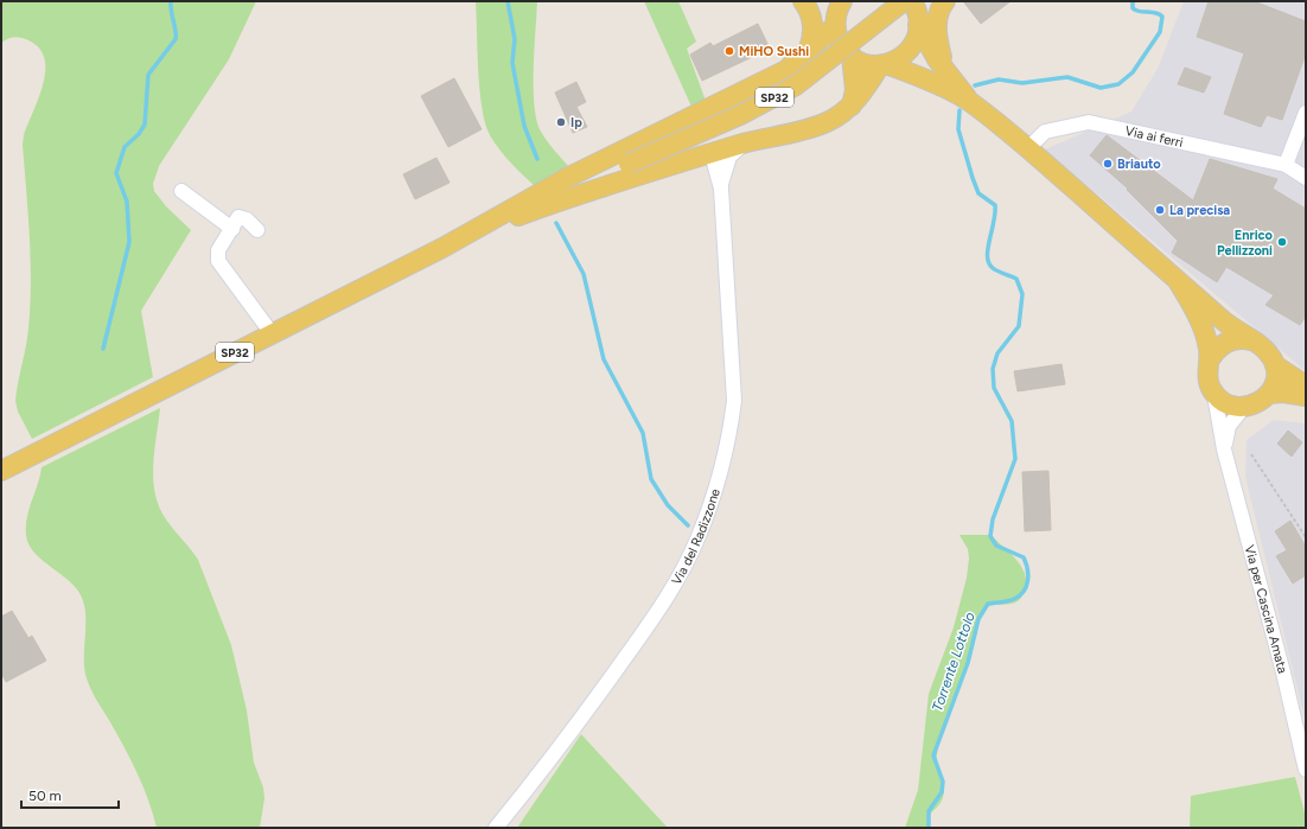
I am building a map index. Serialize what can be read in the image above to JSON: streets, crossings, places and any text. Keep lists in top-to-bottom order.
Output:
{
  "streets": {
    "main road": ["SP32"],
    "street": ["Via ai ferri", "Via del Radizzone", "Via per Cascina Amata"]
  },
  "water": ["Torrente Lottolo"],
  "places": [
    "MiHO Sushi",
    "Ip",
    "Briauto",
    "La precisa",
    "Enrico Pellizzoni"
  ],
  "scale_bar": "50 m"
}
